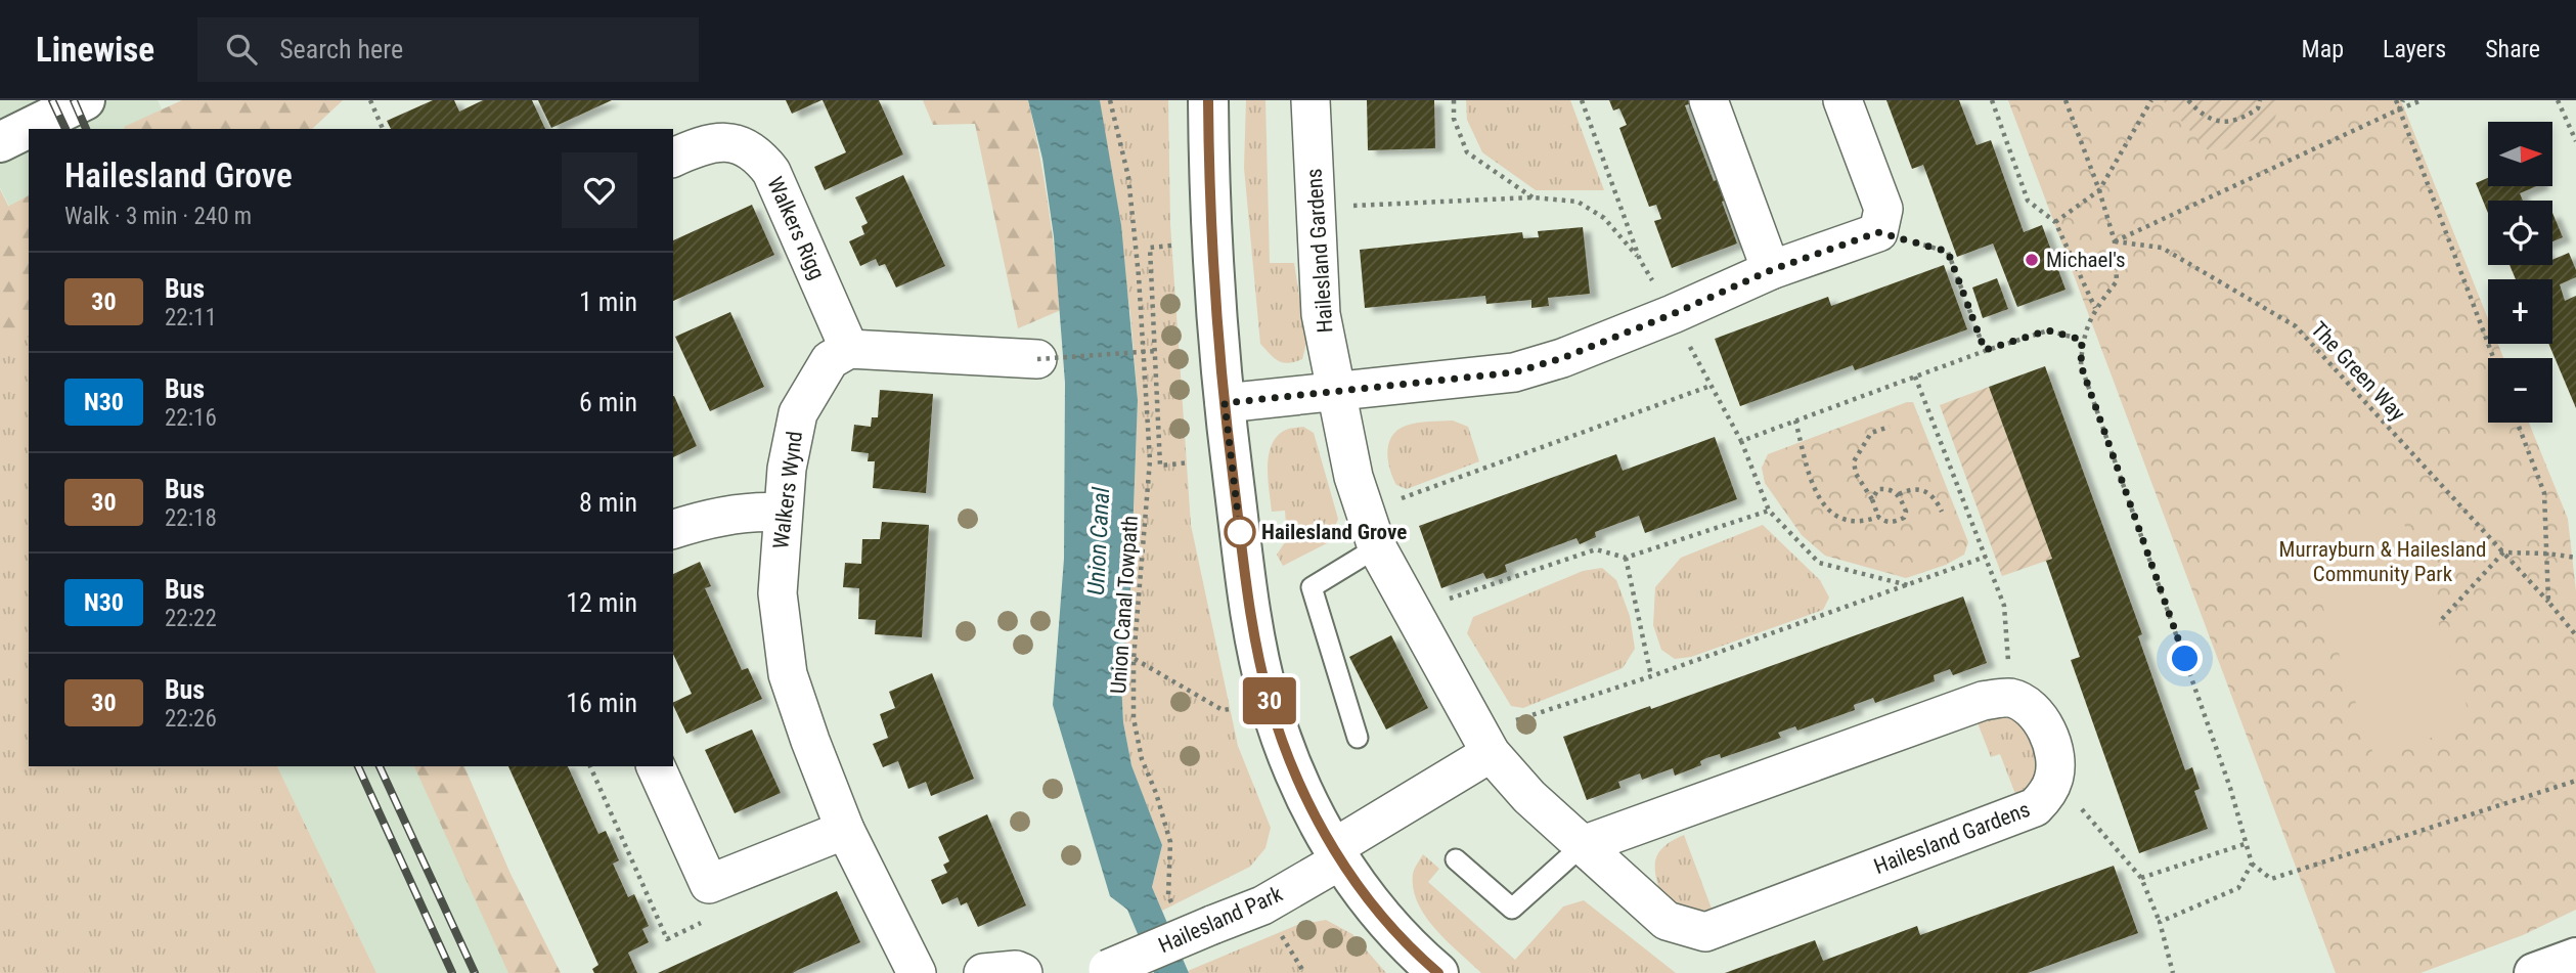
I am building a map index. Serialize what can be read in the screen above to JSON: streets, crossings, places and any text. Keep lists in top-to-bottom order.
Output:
{
  "streets": {
    "street": [
      "Walkers Rigg",
      "Hailesland Gardens",
      "Walkers Wynd",
      "Hailesland Park"
    ],
    "path": ["The Green Way", "Union Canal Towpath"]
  },
  "crossings": [
    ["Walkers Rigg", "Walkers Wynd"]
  ],
  "water": ["Union Canal"],
  "parks": ["Murrayburn & Hailesland Community Park"],
  "places": ["Michael's", "Hailesland Grove"],
  "lines": ["bus line 30"],
  "north": "right",
  "page": {
    "header": "Linewise",
    "search": "Search here",
    "nav": ["Map", "Layers", "Share"],
    "on_map": "30",
    "map_buttons": ["+", "−"],
    "heading": ["Hailesland Grove", "Walk · 3 min · 240 m"],
    "list": [
      {
        "mark": "30",
        "name": "Bus",
        "note": "22:11",
        "value": "1 min"
      },
      {
        "mark": "N30",
        "name": "Bus",
        "note": "22:16",
        "value": "6 min"
      },
      {
        "mark": "30",
        "name": "Bus",
        "note": "22:18",
        "value": "8 min"
      },
      {
        "mark": "N30",
        "name": "Bus",
        "note": "22:22",
        "value": "12 min"
      },
      {
        "mark": "30",
        "name": "Bus",
        "note": "22:26",
        "value": "16 min"
      }
    ]
  }
}
